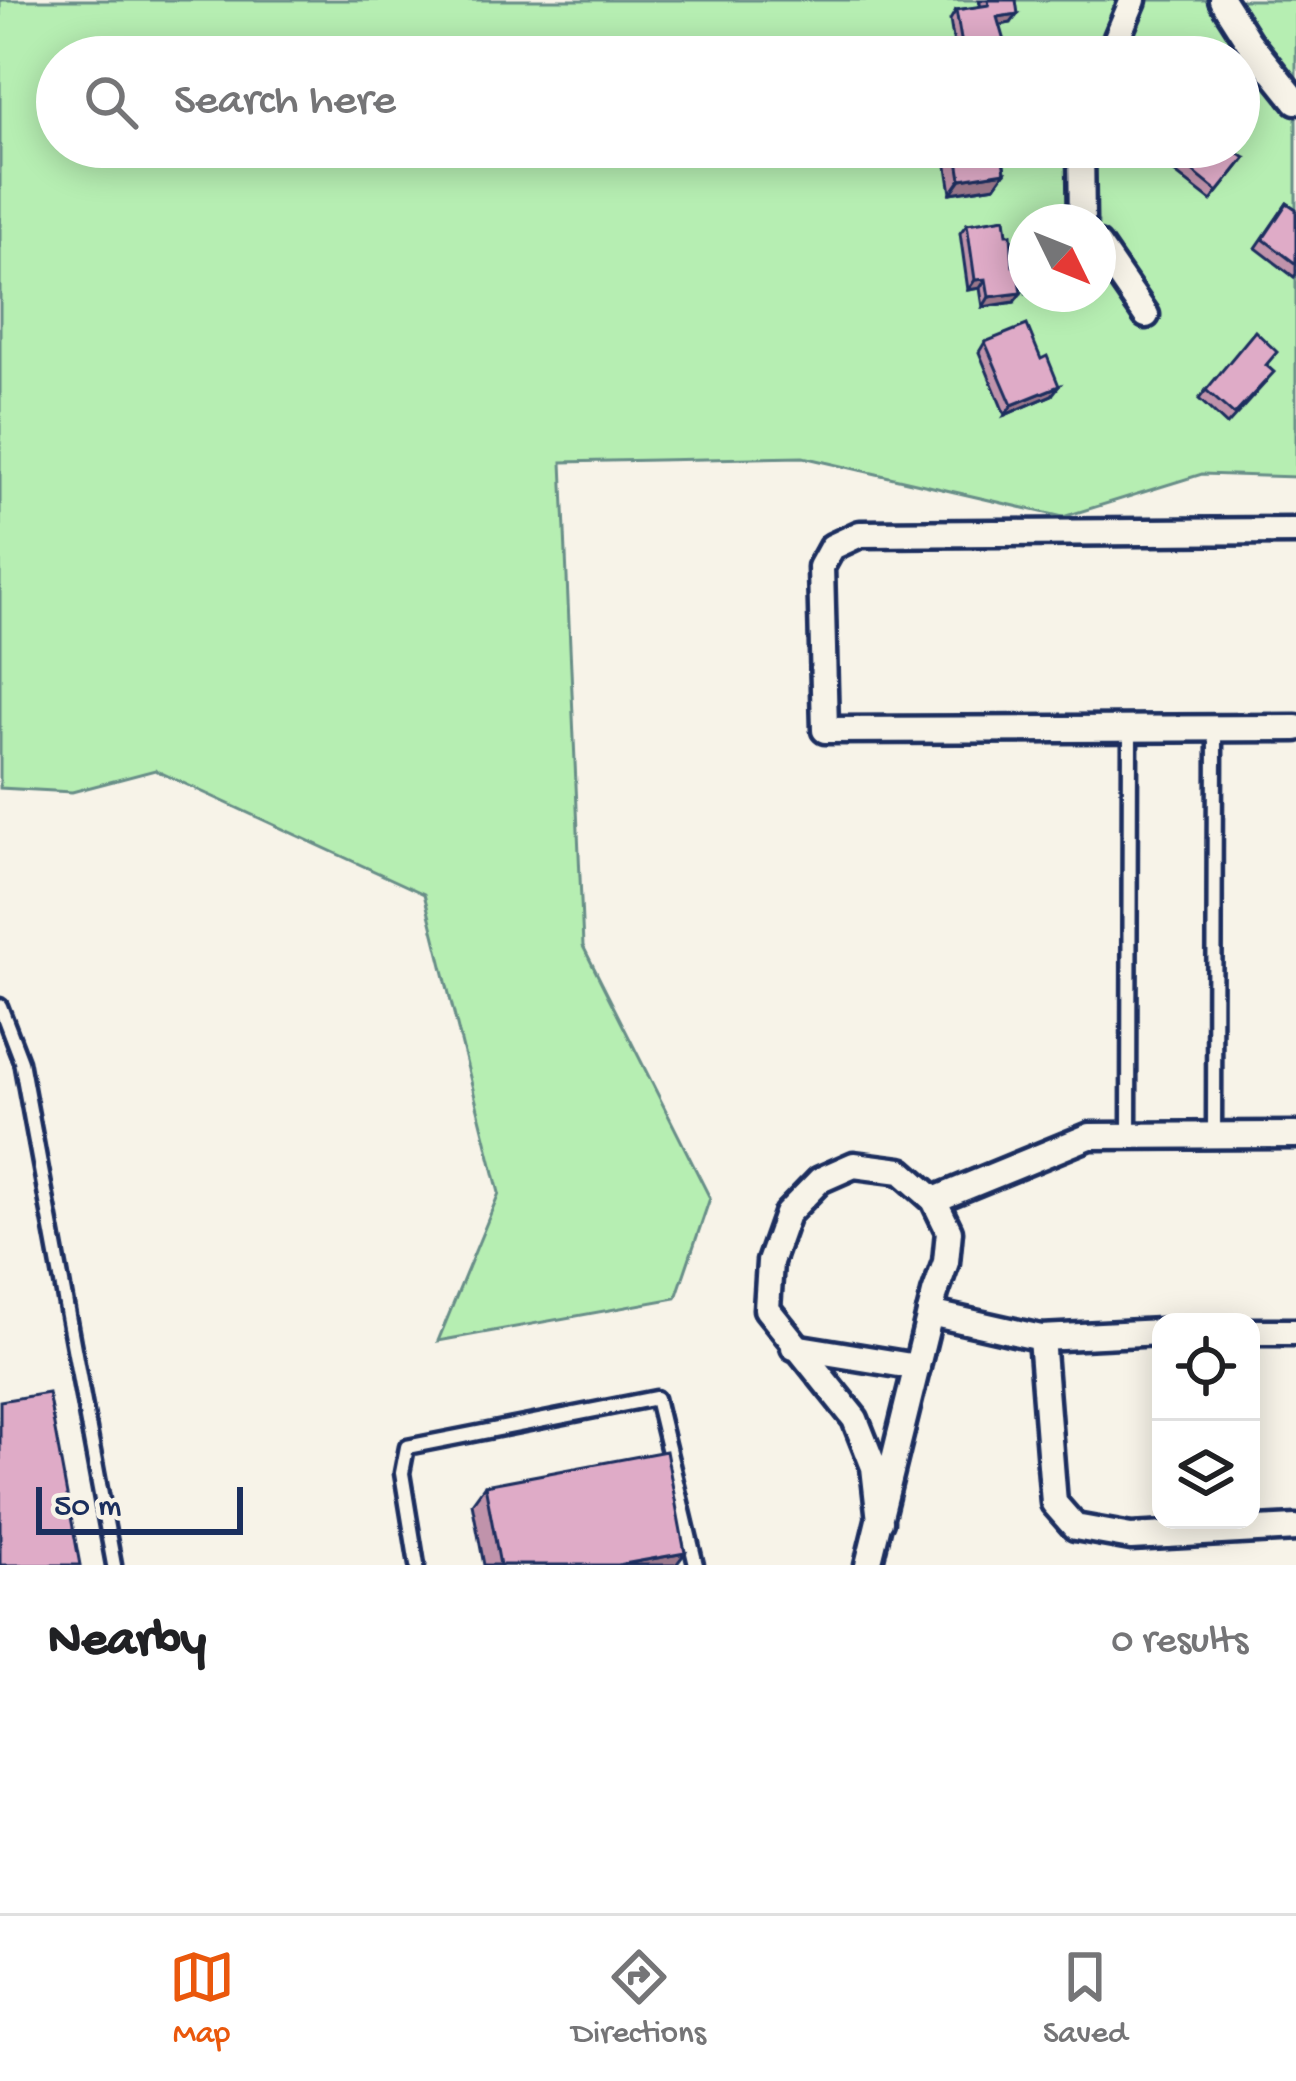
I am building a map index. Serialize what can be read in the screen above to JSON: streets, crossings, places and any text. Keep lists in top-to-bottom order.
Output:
{
  "scale_bar": "50 m",
  "north": "bottom right",
  "page": {
    "search": "Search here",
    "scale": "50 m",
    "heading": ["Nearby", "0 results"],
    "nav": ["Map", "Directions", "Saved"]
  }
}
